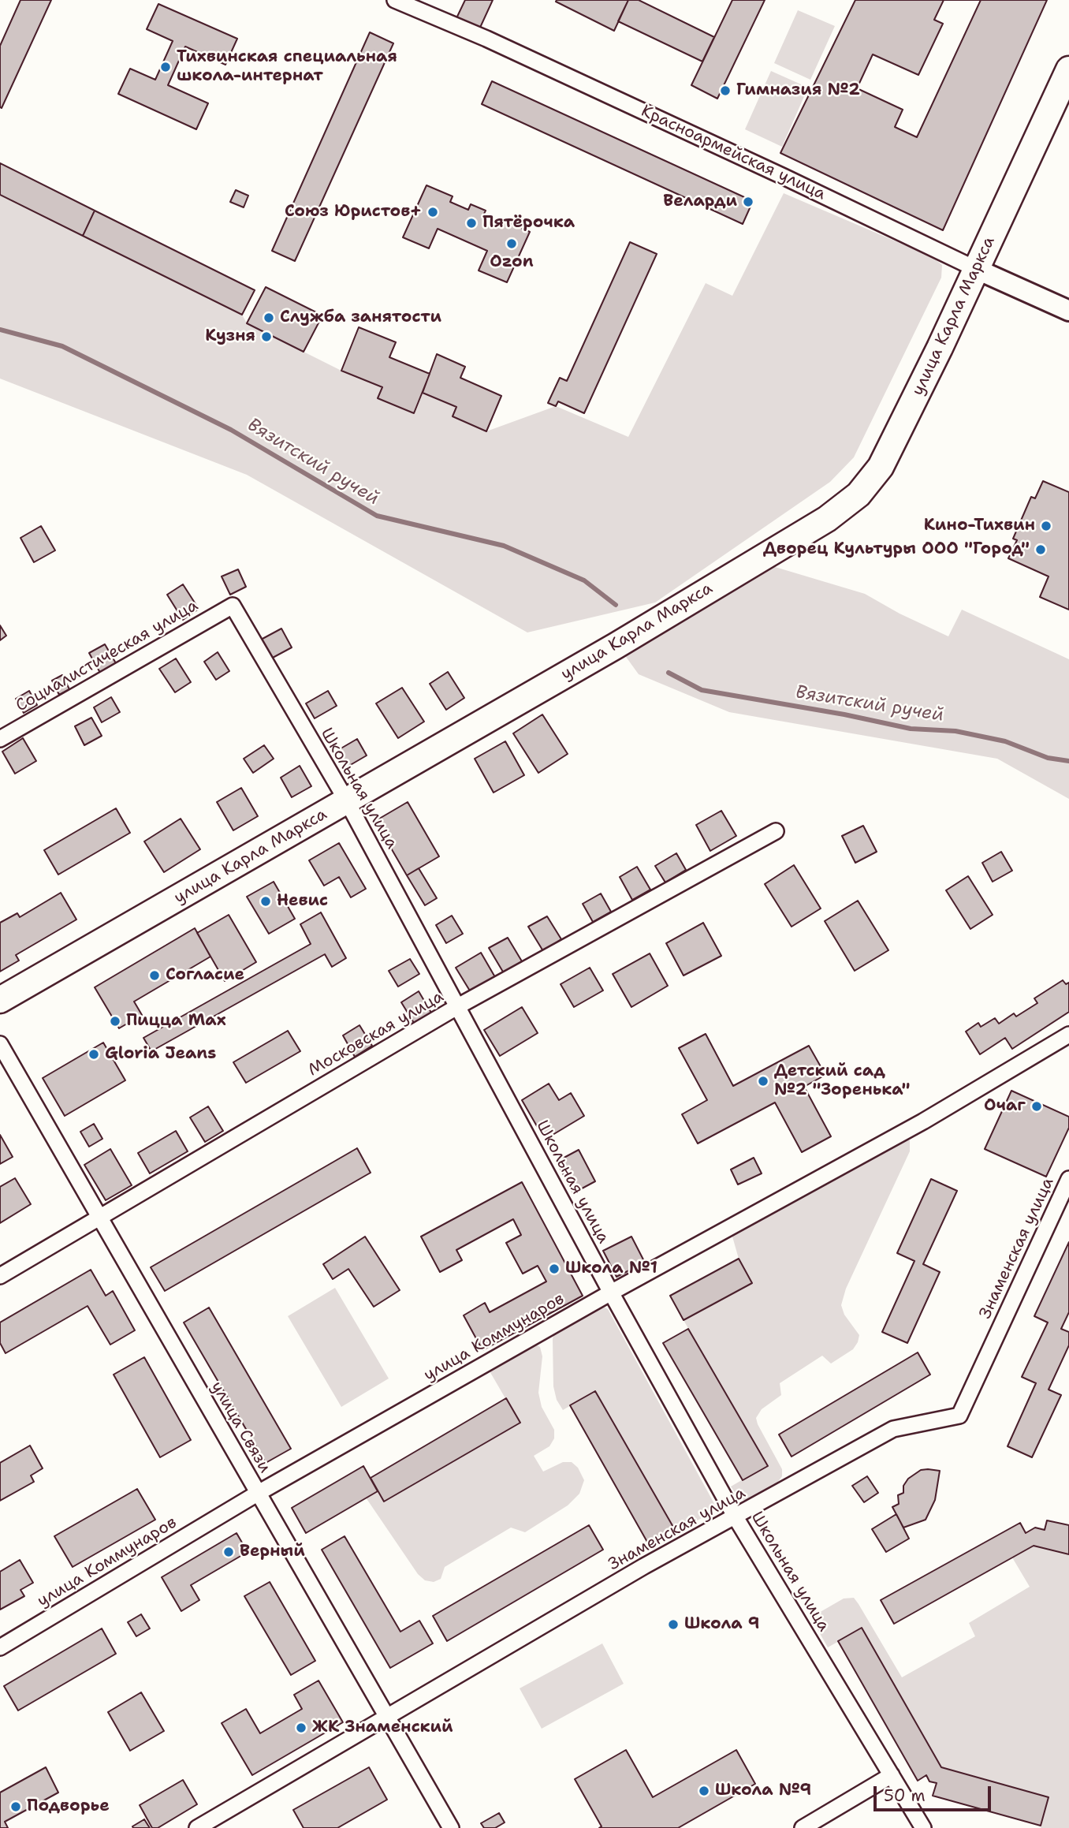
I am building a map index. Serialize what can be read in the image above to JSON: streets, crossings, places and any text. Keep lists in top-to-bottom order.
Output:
{
  "streets": {
    "main road": ["улица Карла Маркса"],
    "street": [
      "Красноармейская улица",
      "Социалистическая улица",
      "Школьная улица",
      "Московская улица",
      "Знаменская улица",
      "улица Коммунаров",
      "улица Связи"
    ]
  },
  "crossings": [
    ["Красноармейская улица", "улица Карла Маркса"],
    ["улица Карла Маркса", "Школьная улица"],
    ["Социалистическая улица", "Школьная улица"],
    ["Школьная улица", "Московская улица"],
    ["Школьная улица", "Знаменская улица"],
    ["Школьная улица", "улица Коммунаров"],
    ["Московская улица", "улица Связи"],
    ["Знаменская улица", "улица Связи"],
    ["улица Коммунаров", "улица Связи"]
  ],
  "water": ["Вязитский ручей"],
  "places": [
    "Тихвинская специальная школа-интернат",
    "Гимназия №2",
    "Веларди",
    "Союз Юристов+",
    "Пятёрочка",
    "Ozon",
    "Служба занятости",
    "Кузня",
    "Кино-Тихвин",
    "Дворец Культуры ООО \"Город\"",
    "Невис",
    "Согласие",
    "Пицца Max",
    "Gloria Jeans",
    "Детский сад №2 \"Зоренька\"",
    "Очаг",
    "Школа №1",
    "Верный",
    "Школа 9",
    "ЖК Знаменский",
    "Школа №9",
    "Подворье"
  ],
  "scale_bar": "50 m"
}
